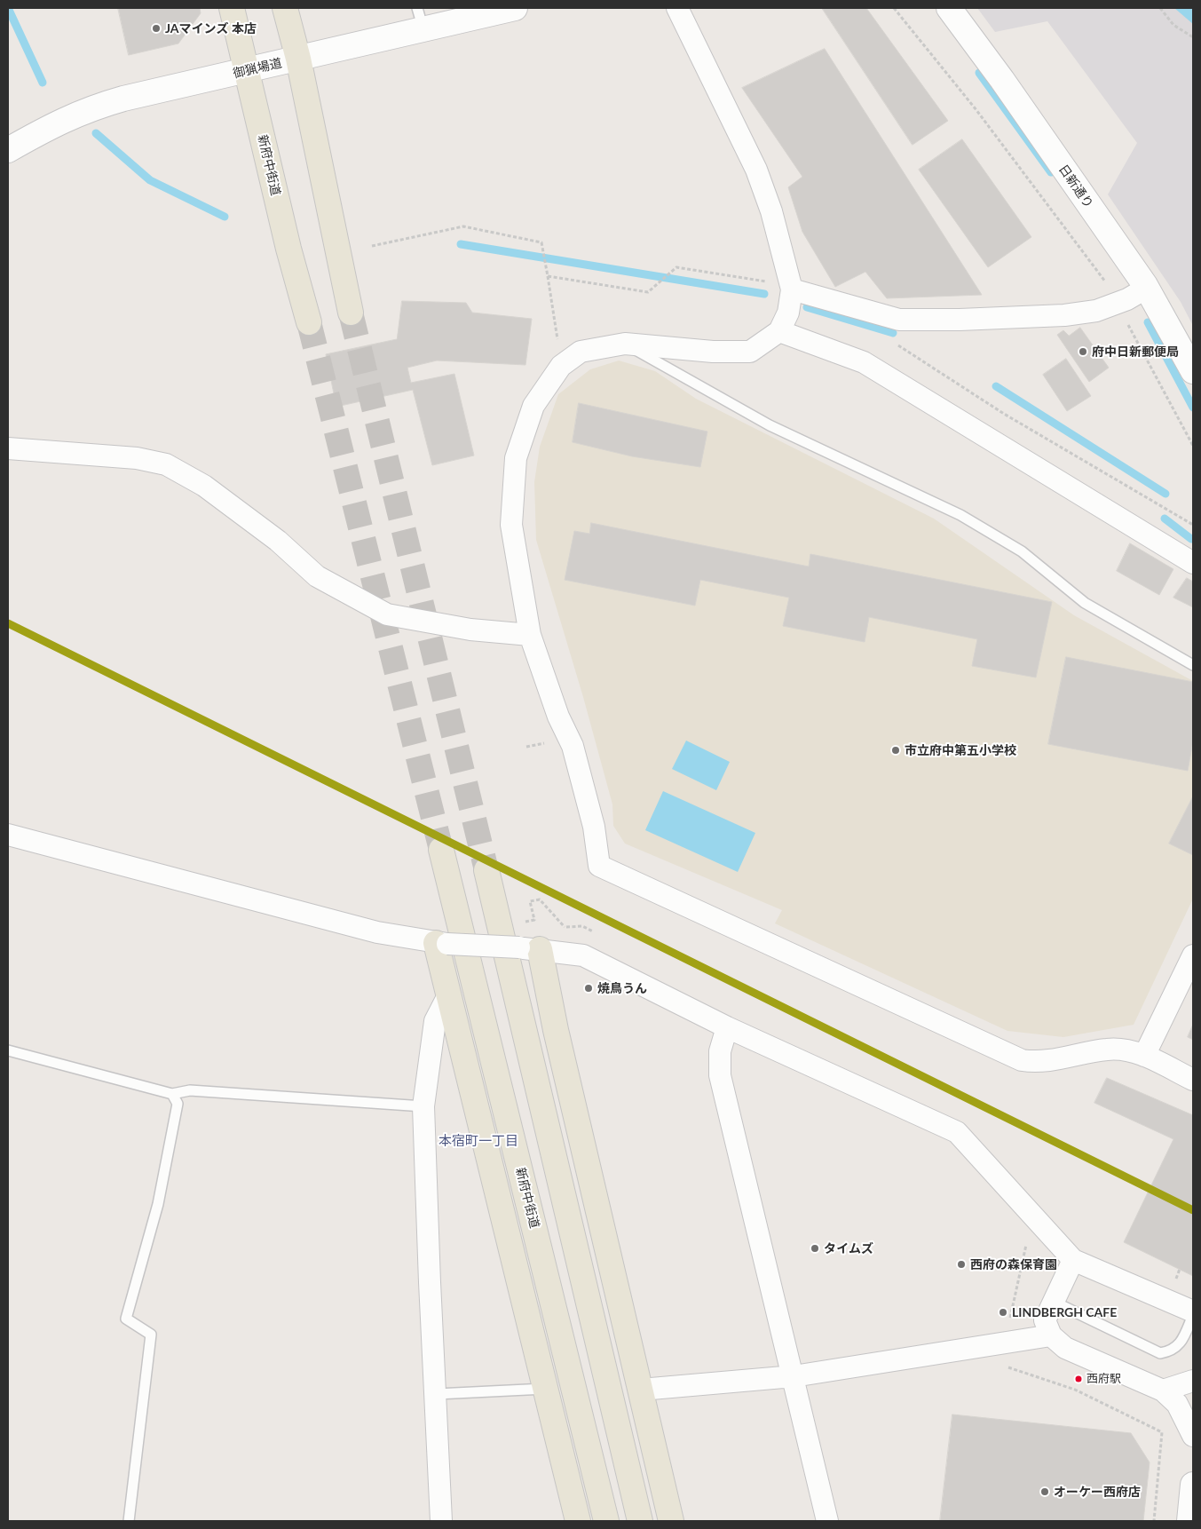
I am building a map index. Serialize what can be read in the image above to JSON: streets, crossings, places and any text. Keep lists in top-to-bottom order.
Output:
{
  "streets": {
    "main road": ["新府中街道"],
    "street": ["御猟場道", "日新通り"]
  },
  "crossings": [
    ["御猟場道", "新府中街道"]
  ],
  "districts": ["本宿町一丁目"],
  "places": [
    "JAマインズ 本店",
    "府中日新郵便局",
    "市立府中第五小学校",
    "焼鳥うん",
    "タイムズ",
    "西府の森保育園",
    "LINDBERGH CAFE",
    "西府駅",
    "オーケー西府店"
  ]
}
